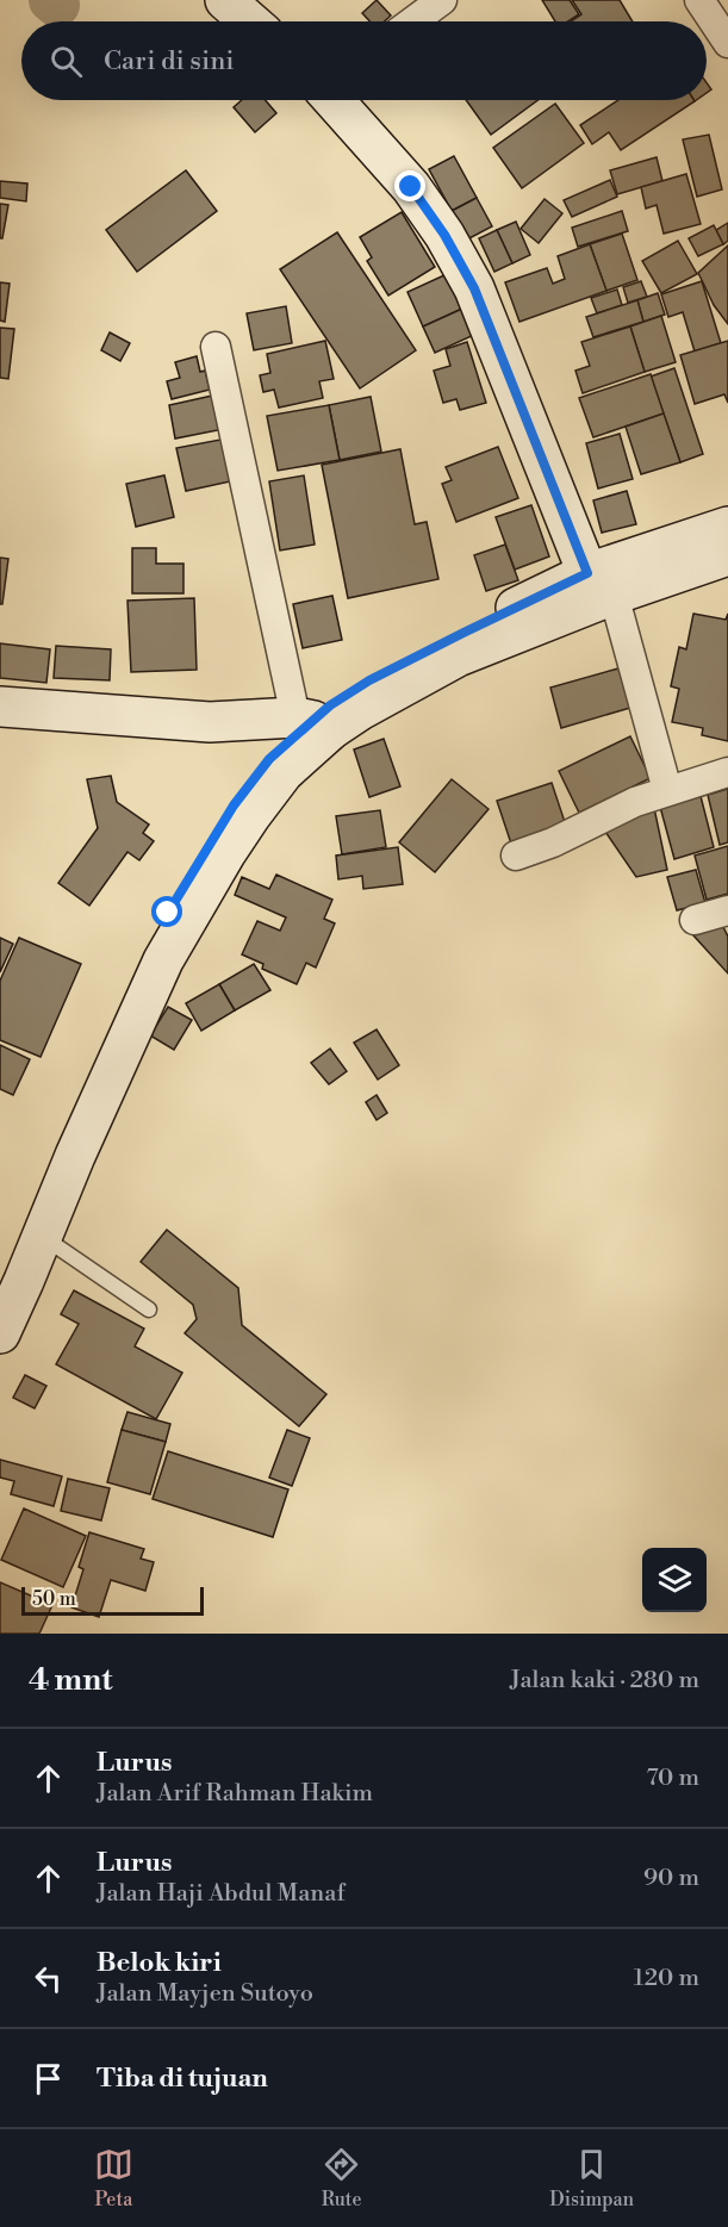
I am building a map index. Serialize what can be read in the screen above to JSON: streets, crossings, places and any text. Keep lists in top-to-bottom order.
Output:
{
  "scale_bar": "50 m",
  "page": {
    "search": "Cari di sini",
    "scale": "50 m",
    "heading": ["4 mnt", "Jalan kaki · 280 m"],
    "list": [
      ["Lurus", "Jalan Arif Rahman Hakim", "70 m"],
      ["Lurus", "Jalan Haji Abdul Manaf", "90 m"],
      ["Belok kiri", "Jalan Mayjen Sutoyo", "120 m"],
      "Tiba di tujuan"
    ],
    "nav": ["Peta", "Rute", "Disimpan"]
  }
}
